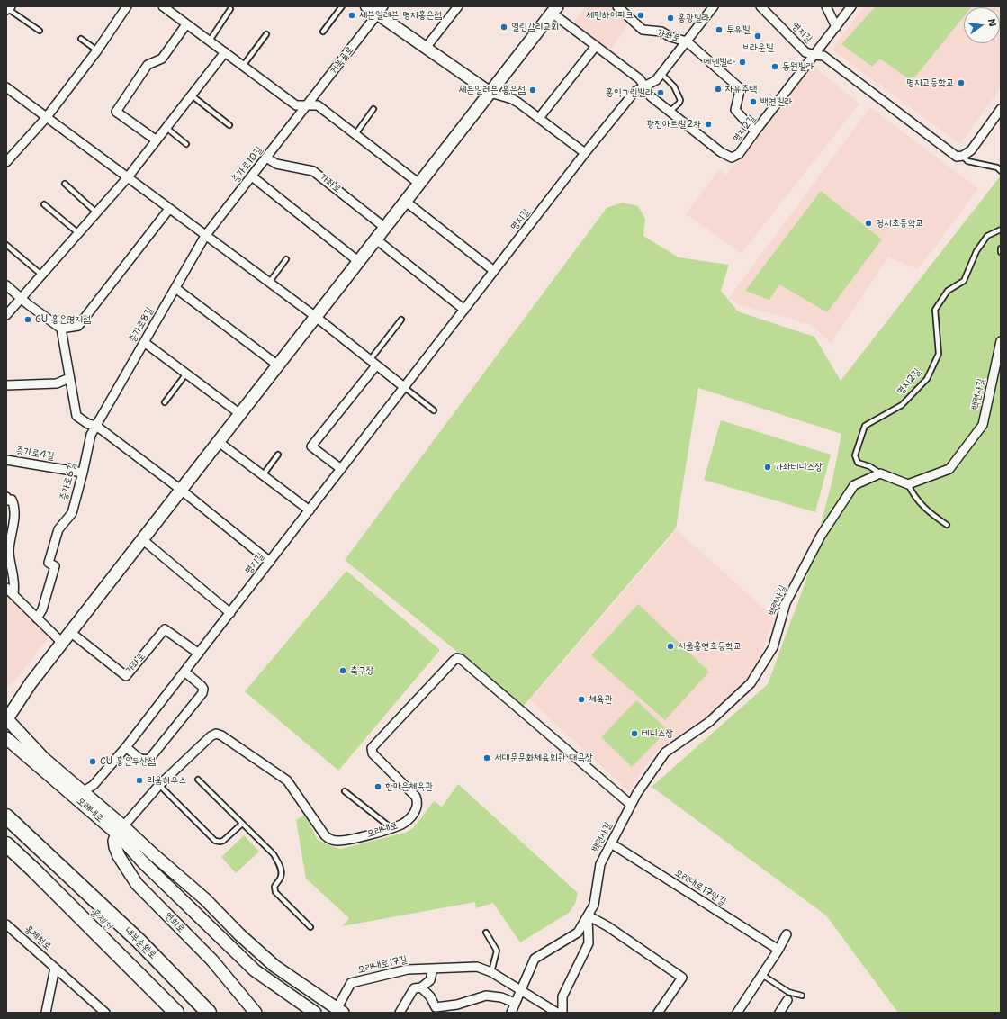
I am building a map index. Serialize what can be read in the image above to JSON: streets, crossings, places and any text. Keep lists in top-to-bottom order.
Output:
{
  "streets": {
    "highway": ["내부순환로"],
    "main road": ["모래내로", "연희로"],
    "street": [
      "명지길",
      "가좌로",
      "거북골로",
      "명지2길",
      "증가로10길",
      "증가로8길",
      "백련사길",
      "증가로4길",
      "증가로6길",
      "모래내로17안길",
      "홍제천로",
      "모래내로17길"
    ]
  },
  "crossings": [
    ["명지길", "가좌로"],
    ["명지길", "명지2길"],
    ["명지길", "모래내로"],
    ["가좌로", "증가로10길"],
    ["거북골로", "증가로10길"],
    ["명지2길", "백련사길"],
    ["증가로10길", "증가로8길"],
    ["증가로8길", "증가로6길"],
    ["백련사길", "모래내로"],
    ["백련사길", "모래내로17안길"],
    ["백련사길", "모래내로17길"],
    ["증가로4길", "증가로6길"],
    ["모래내로", "연희로"],
    ["모래내로", "모래내로17길"]
  ],
  "water": ["홍제천"],
  "places": [
    "세븐일레븐 명지홍은점",
    "세민하이파크",
    "홍광빌라",
    "열린감리교회",
    "투유빌",
    "브라운빌",
    "에덴빌라",
    "동원빌라",
    "명지고등학교",
    "자유주택",
    "세븐일레븐 홍은점",
    "홍익그린빌라",
    "백연빌라",
    "광진아트빌2차",
    "명지초등학교",
    "CU 홍은명지점",
    "가좌테니스장",
    "서울홍연초등학교",
    "축구장",
    "체육관",
    "테니스장",
    "서대문문화체육회관 대극장",
    "CU 홍은두산점",
    "리움하우스",
    "한마음체육관"
  ],
  "north": "right"
}
